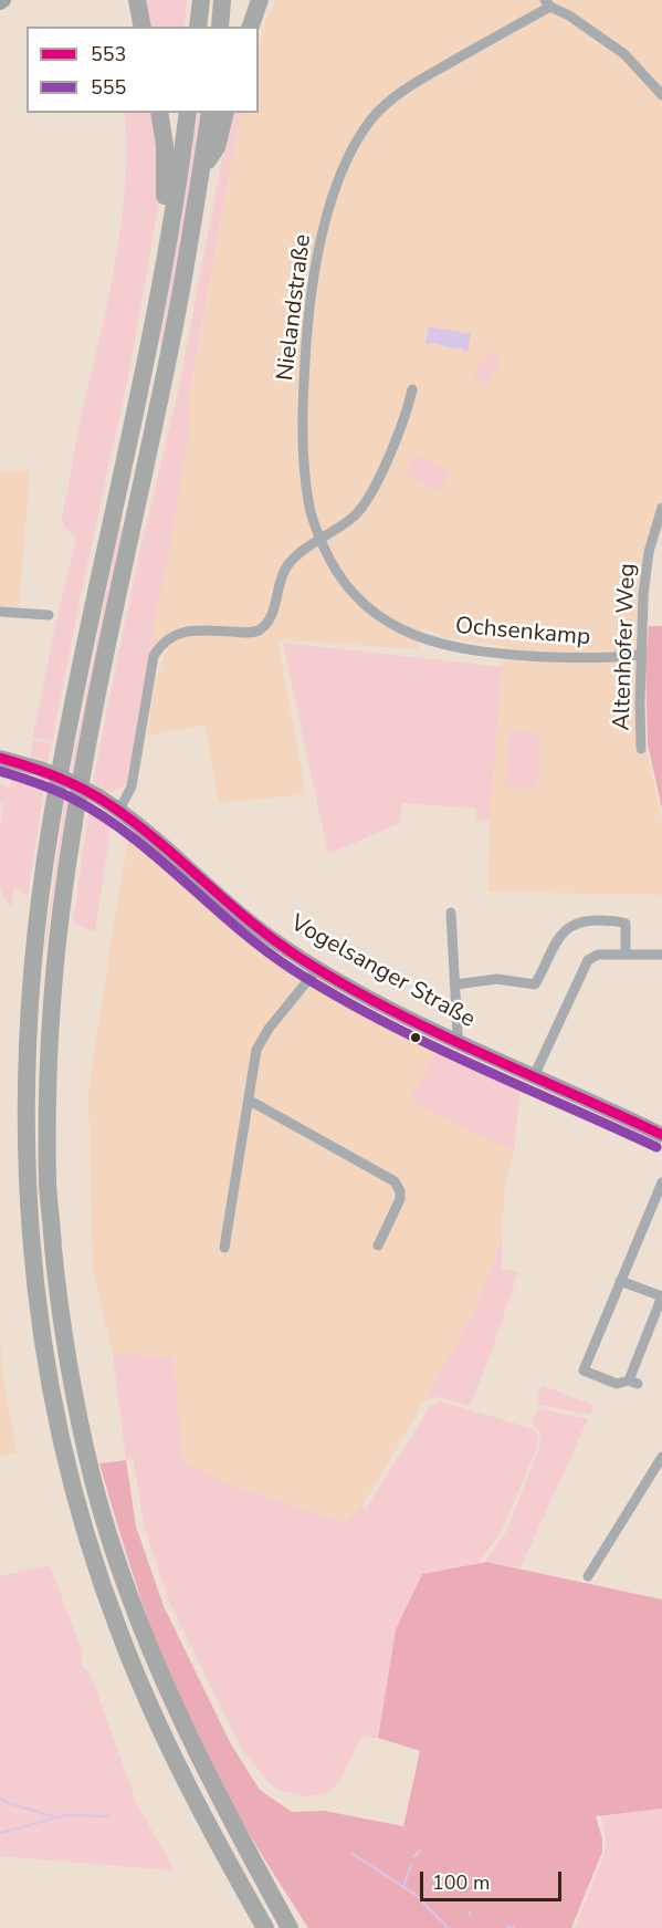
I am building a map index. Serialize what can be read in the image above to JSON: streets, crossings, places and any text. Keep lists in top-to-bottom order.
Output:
{
  "streets": {
    "street": [
      "Nielandstraße",
      "Ochsenkamp",
      "Altenhofer Weg",
      "Vogelsanger Straße"
    ]
  },
  "crossings": [
    ["Nielandstraße", "Ochsenkamp"],
    ["Ochsenkamp", "Altenhofer Weg"]
  ],
  "lines": ["transit line 553", "transit line 555"],
  "legend": ["553", "555"],
  "scale_bar": "100 m"
}
